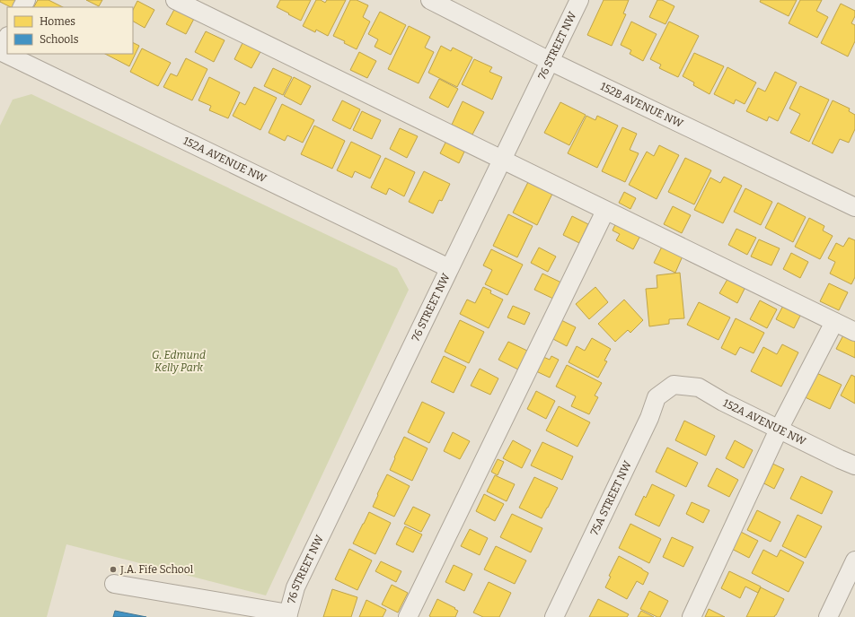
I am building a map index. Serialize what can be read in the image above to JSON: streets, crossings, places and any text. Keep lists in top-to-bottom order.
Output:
{
  "streets": {
    "street": [
      "76 STREET NW",
      "152B AVENUE NW",
      "152A AVENUE NW",
      "75A STREET NW"
    ]
  },
  "crossings": [
    ["76 STREET NW", "152B AVENUE NW"],
    ["76 STREET NW", "152A AVENUE NW"],
    ["152A AVENUE NW", "75A STREET NW"]
  ],
  "parks": ["G. Edmund Kelly Park"],
  "places": ["J.A. Fife School"],
  "legend": ["Homes", "Schools"]
}
